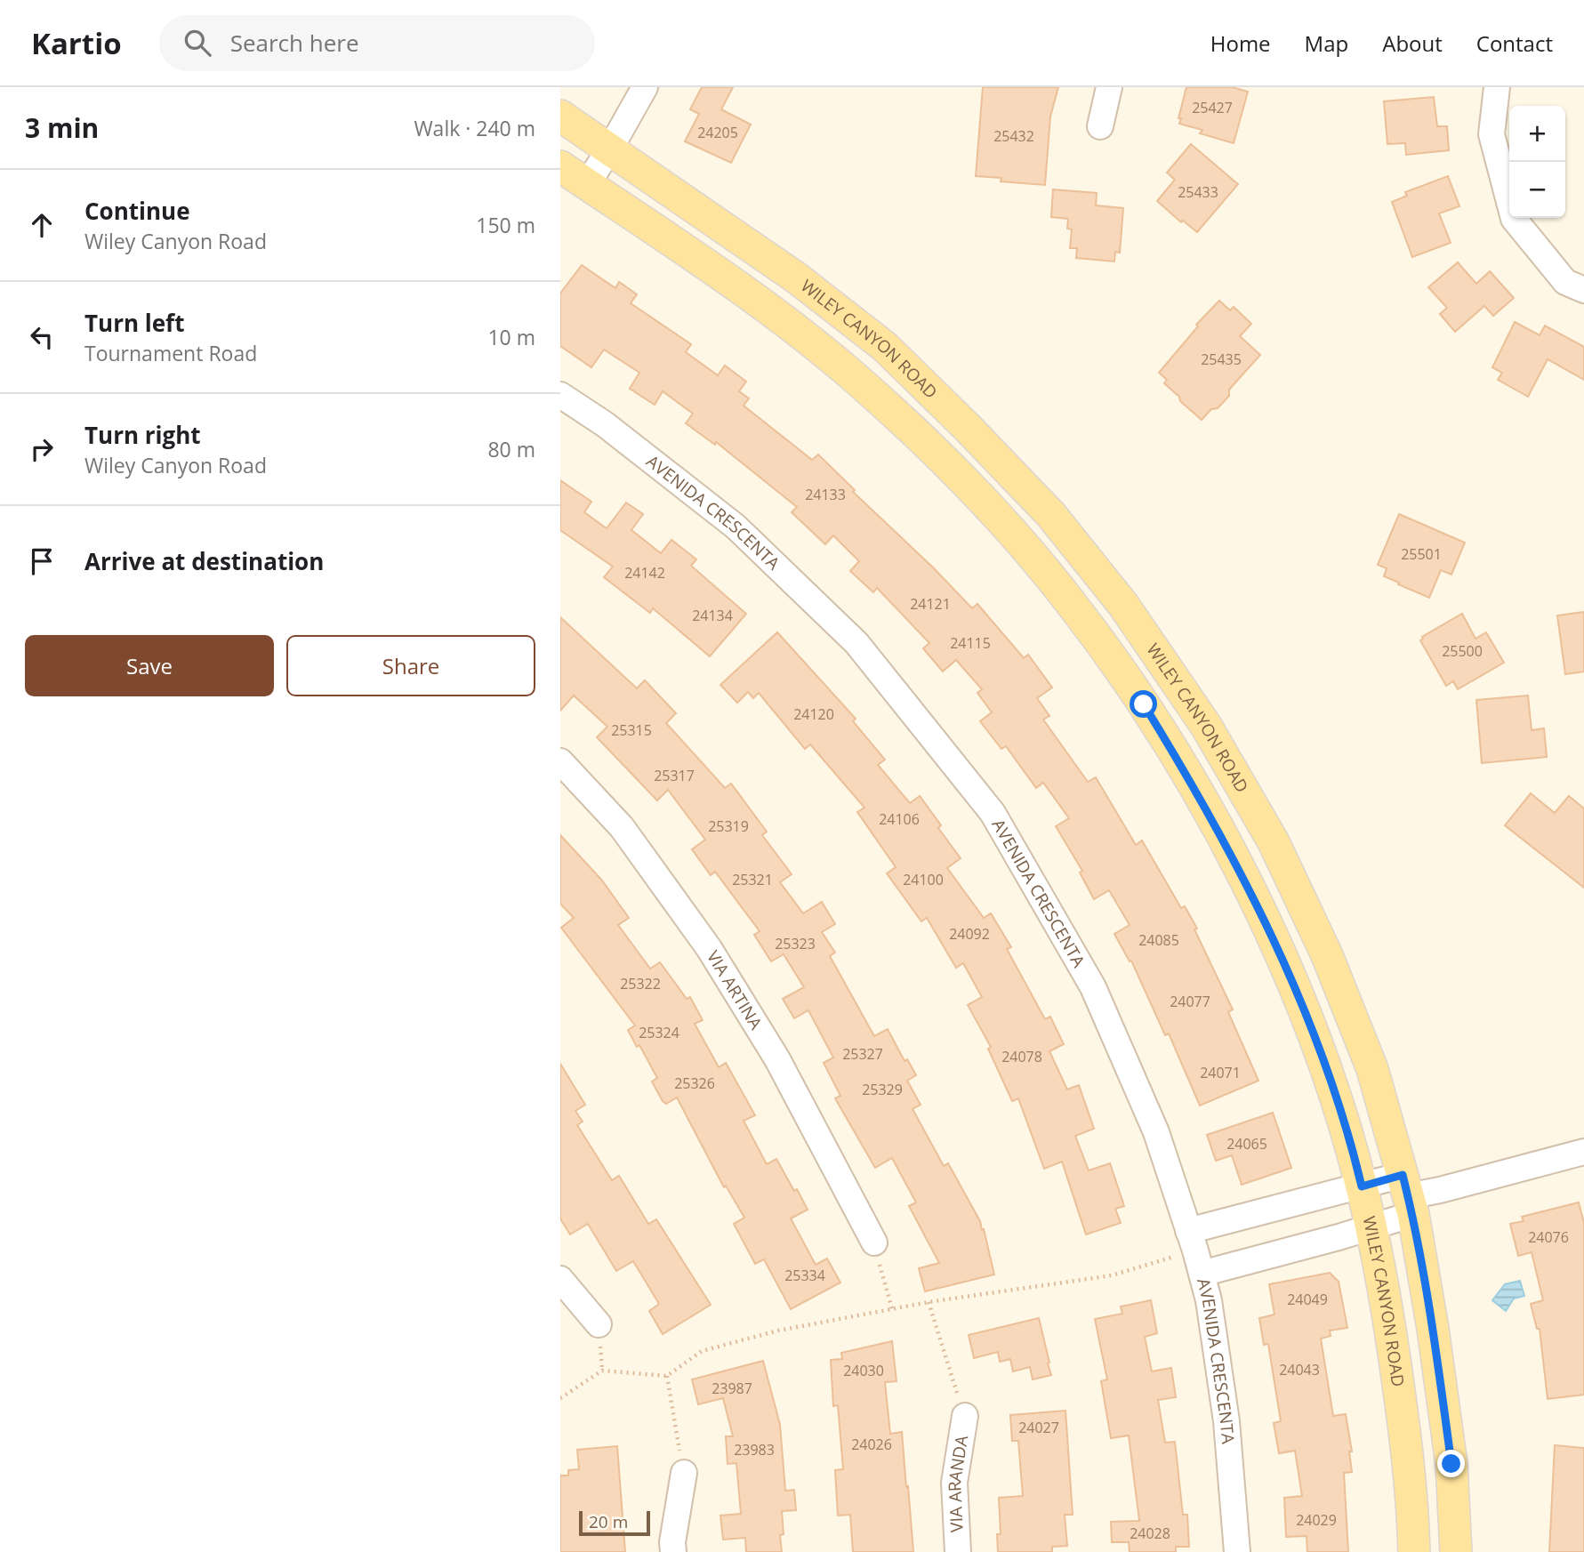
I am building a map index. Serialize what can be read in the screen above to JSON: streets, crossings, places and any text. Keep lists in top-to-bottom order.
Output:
{
  "streets": {
    "main road": ["WILEY CANYON ROAD"],
    "street": ["AVENIDA CRESCENTA", "VIA ARTINA", "VIA ARANDA"]
  },
  "house_numbers": [
    "25427",
    "24205",
    "25432",
    "25433",
    "25435",
    "24133",
    "25501",
    "24142",
    "24121",
    "24134",
    "24115",
    "25500",
    "24120",
    "25315",
    "25317",
    "24106",
    "25319",
    "25321",
    "24100",
    "24092",
    "24085",
    "25323",
    "25322",
    "24077",
    "25324",
    "25327",
    "24078",
    "24071",
    "25326",
    "25329",
    "24065",
    "24076",
    "25334",
    "24049",
    "24043",
    "24030",
    "23987",
    "24027",
    "24026",
    "23983",
    "24029",
    "24028"
  ],
  "scale_bar": "20 m",
  "page": {
    "header": "Kartio",
    "search": "Search here",
    "nav": [
      "Home",
      "Map",
      "About",
      "Contact"
    ],
    "heading": ["3 min", "Walk · 240 m"],
    "map_buttons": ["+", "−"],
    "list": [
      ["Continue", "Wiley Canyon Road", "150 m"],
      ["Turn left", "Tournament Road", "10 m"],
      ["Turn right", "Wiley Canyon Road", "80 m"],
      "Arrive at destination"
    ],
    "buttons": ["Save", "Share"],
    "scale": "20 m"
  }
}
